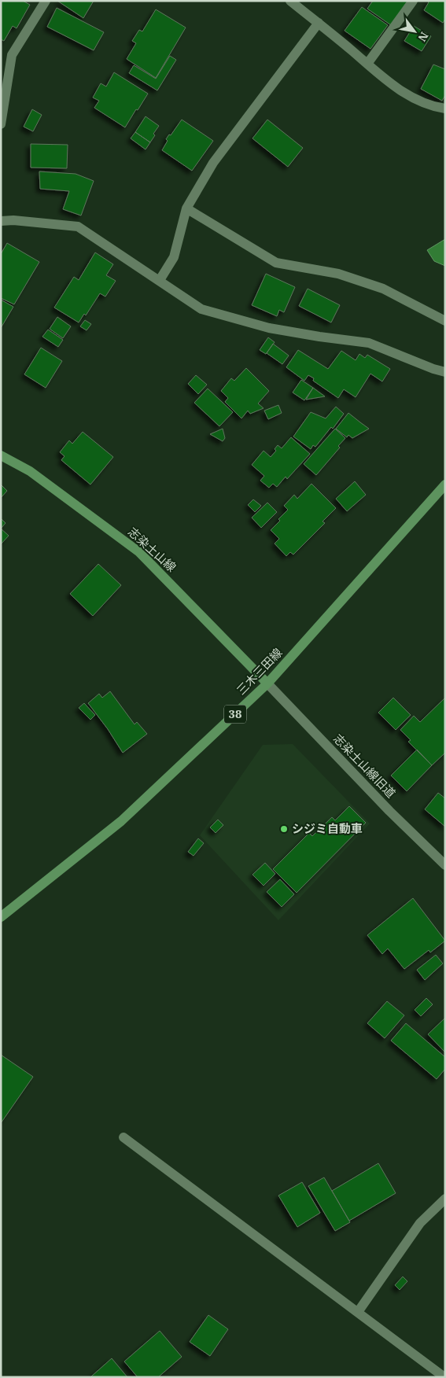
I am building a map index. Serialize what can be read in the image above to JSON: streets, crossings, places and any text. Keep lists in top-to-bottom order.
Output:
{
  "streets": {
    "main road": ["志染土山線", "三木三田線", "38"],
    "street": ["志染土山線旧道"]
  },
  "crossings": [
    ["志染土山線", "三木三田線"],
    ["志染土山線", "志染土山線旧道"],
    ["三木三田線", "志染土山線旧道"]
  ],
  "places": ["シジミ自動車"],
  "north": "bottom right"
}
